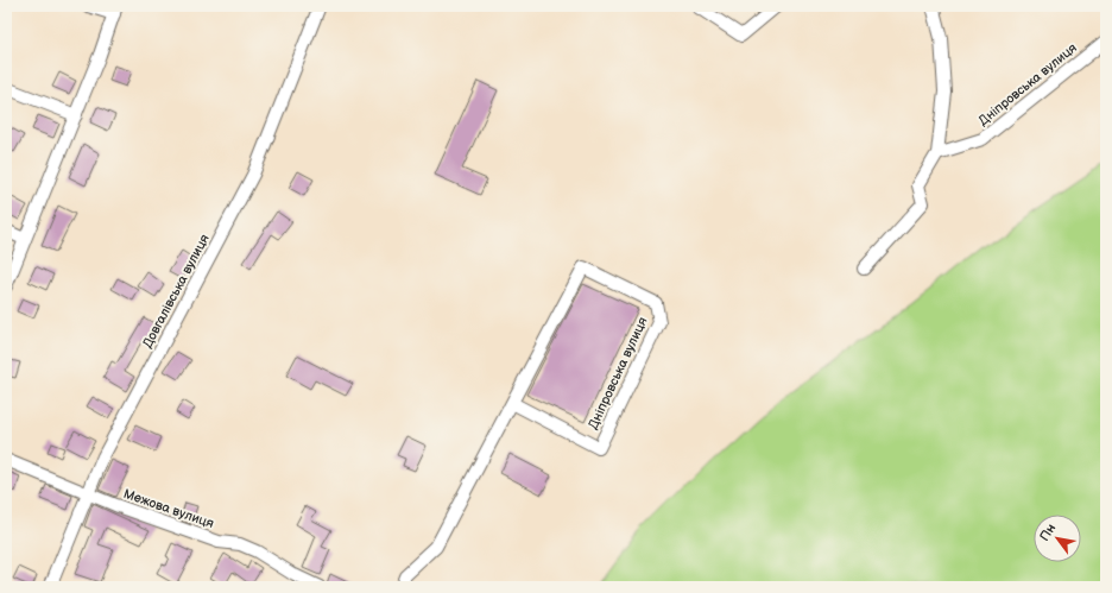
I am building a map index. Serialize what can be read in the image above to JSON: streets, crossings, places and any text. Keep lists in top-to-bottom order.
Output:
{
  "streets": {
    "street": ["Дніпровська вулиця", "Довгалівська вулиця", "Межова вулиця"]
  },
  "crossings": [
    ["Довгалівська вулиця", "Межова вулиця"]
  ],
  "north": "top left"
}
